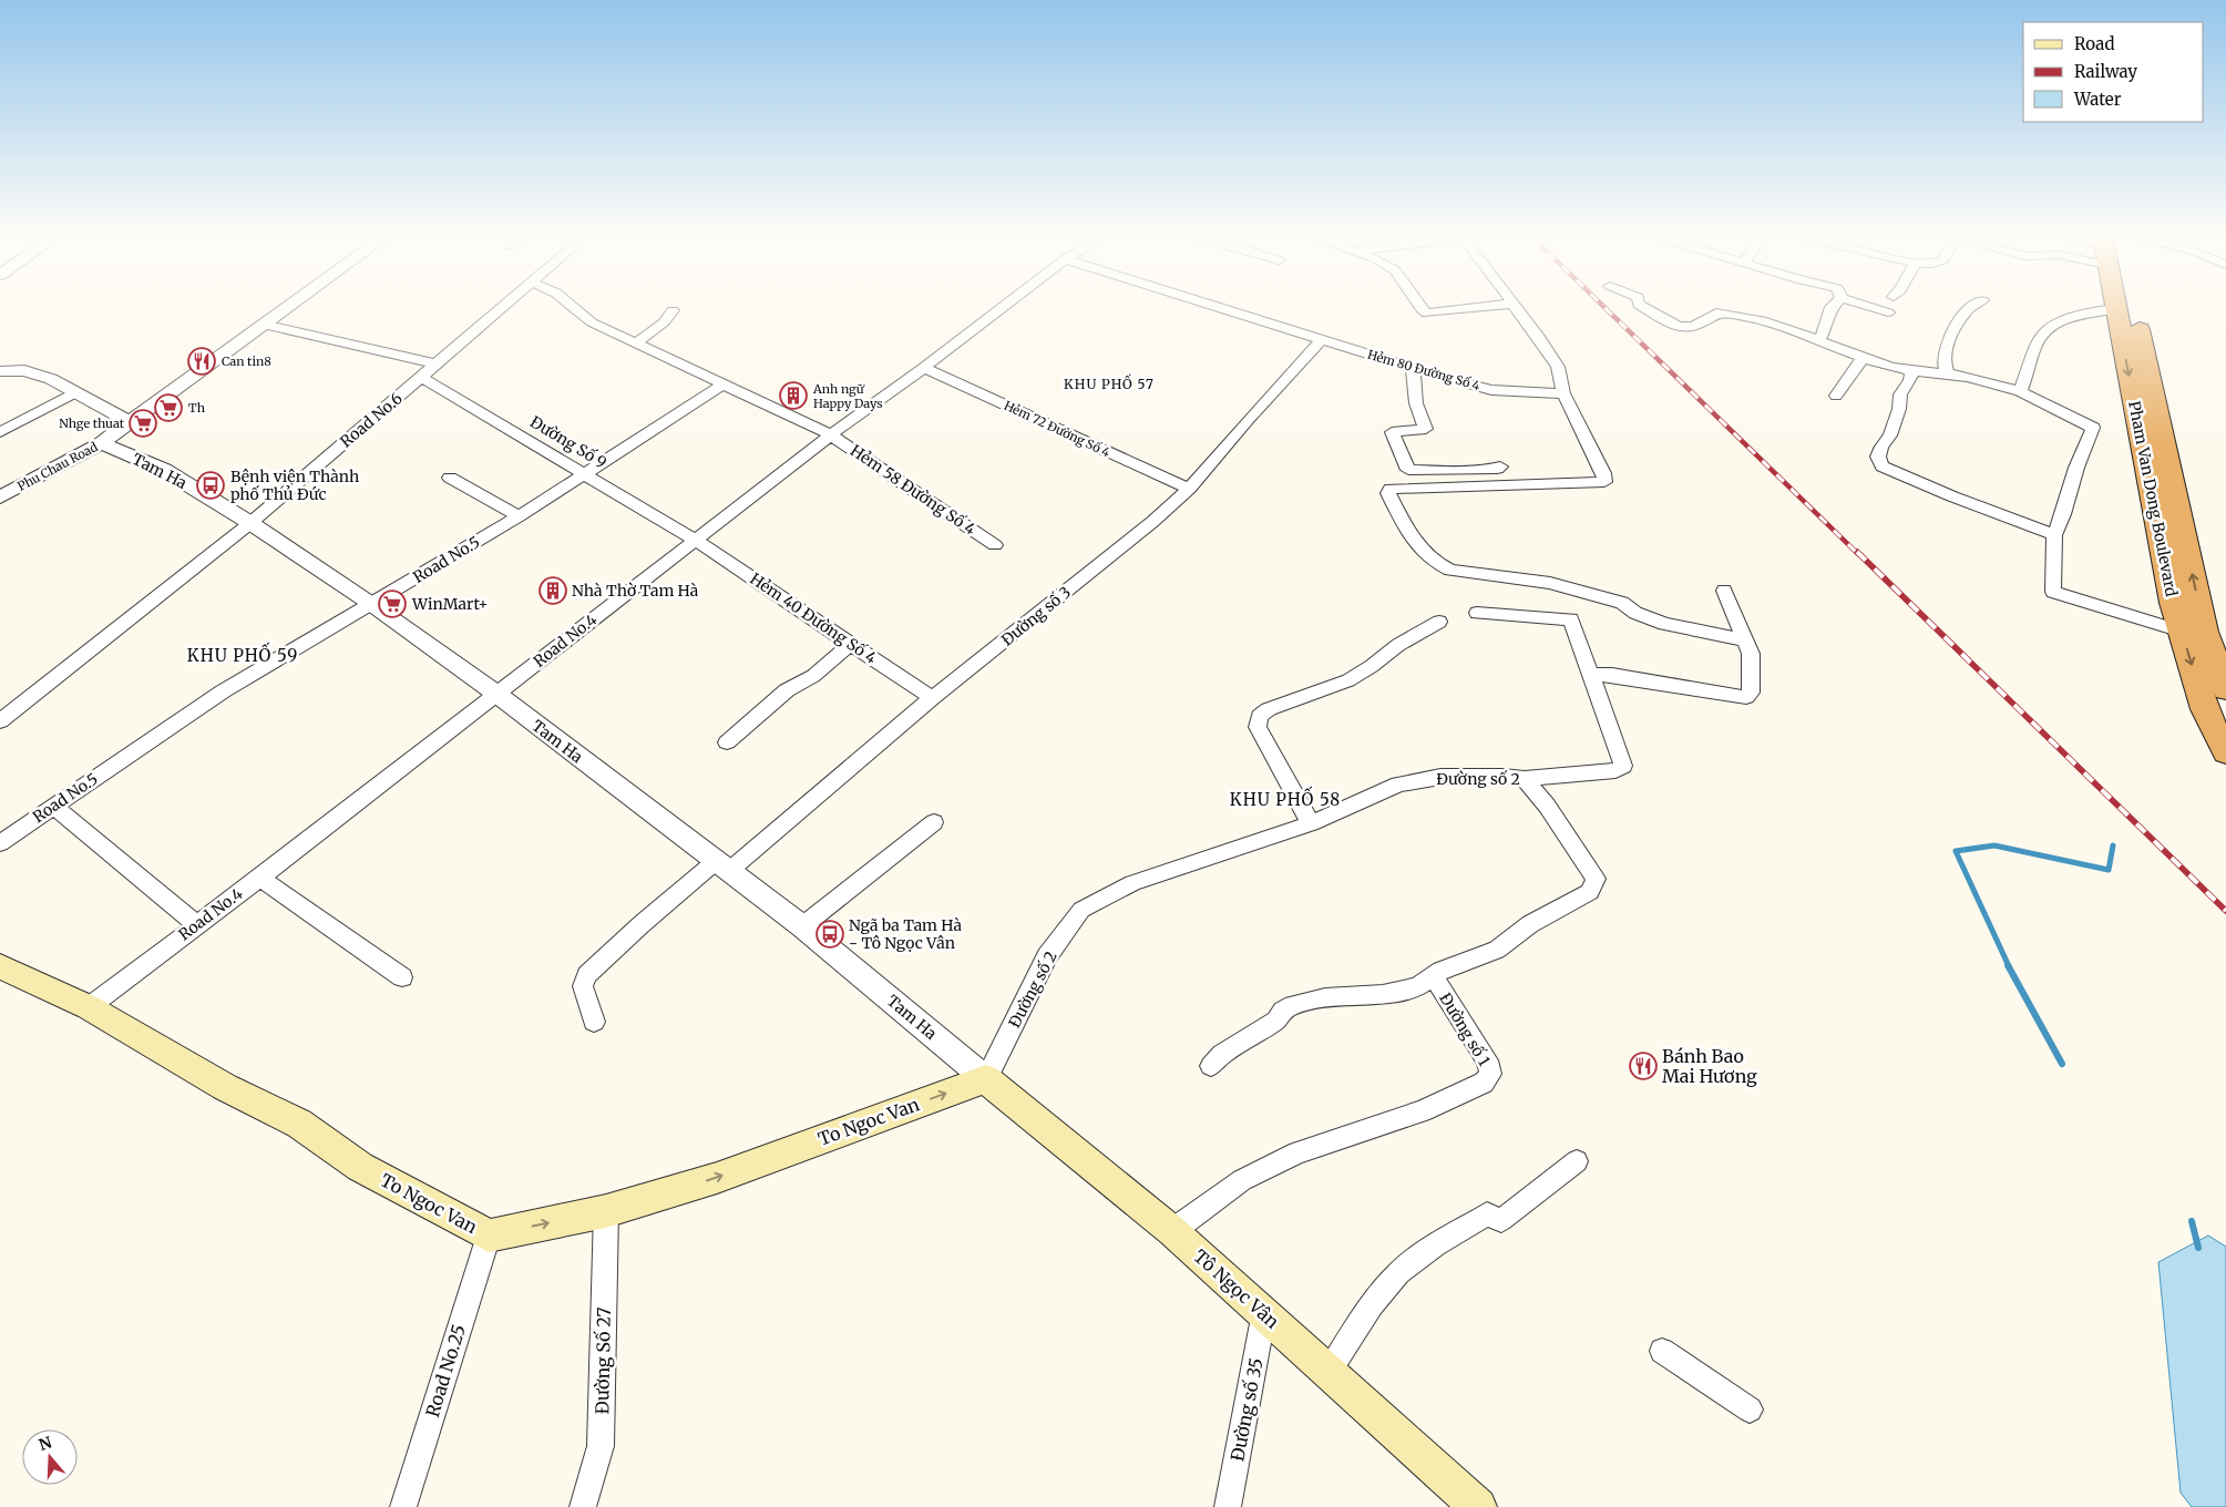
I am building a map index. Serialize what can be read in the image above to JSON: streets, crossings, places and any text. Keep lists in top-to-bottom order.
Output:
{
  "streets": {
    "highway": ["Pham Van Dong Boulevard"],
    "main road": ["To Ngoc Van", "Tô Ngọc Vân"],
    "street": [
      "Hẻm 80 Đường Số 4",
      "Road No.6",
      "Hẻm 72 Đường Số 4",
      "Đường Số 9",
      "Phu Chau Road",
      "Tam Ha",
      "Hẻm 58 Đường Số 4",
      "Road No.5",
      "Đường số 3",
      "Hẻm 40 Đường Số 4",
      "Road No.4",
      "Đường số 2",
      "Đường số 1",
      "Đường Số 27",
      "Road No.25",
      "Đường số 35"
    ]
  },
  "crossings": [
    ["Hẻm 80 Đường Số 4", "Đường số 3"],
    ["Road No.6", "Đường Số 9"],
    ["Road No.6", "Tam Ha"],
    ["Hẻm 72 Đường Số 4", "Đường số 3"],
    ["Hẻm 72 Đường Số 4", "Road No.4"],
    ["Đường Số 9", "Road No.5"],
    ["Đường Số 9", "Hẻm 40 Đường Số 4"],
    ["Đường Số 9", "Road No.4"],
    ["Phu Chau Road", "Tam Ha"],
    ["Tam Ha", "Road No.5"],
    ["Tam Ha", "Đường số 3"],
    ["Tam Ha", "Road No.4"],
    ["Tam Ha", "Đường số 2"],
    ["Tam Ha", "To Ngoc Van"],
    ["Tam Ha", "Tô Ngọc Vân"],
    ["Hẻm 58 Đường Số 4", "Road No.5"],
    ["Hẻm 58 Đường Số 4", "Road No.4"],
    ["Đường số 3", "Hẻm 40 Đường Số 4"],
    ["Hẻm 40 Đường Số 4", "Road No.4"],
    ["Road No.4", "To Ngoc Van"],
    ["Đường số 2", "Đường số 1"],
    ["Đường số 2", "To Ngoc Van"],
    ["Đường số 2", "Tô Ngọc Vân"],
    ["Đường số 1", "Tô Ngọc Vân"],
    ["To Ngoc Van", "Tô Ngọc Vân"],
    ["To Ngoc Van", "Đường Số 27"],
    ["To Ngoc Van", "Road No.25"],
    ["Tô Ngọc Vân", "Đường số 35"]
  ],
  "one_way": ["To Ngoc Van"],
  "districts": ["KHU PHỐ 57", "KHU PHỐ 59", "KHU PHỐ 58"],
  "places": {
    "restaurant": ["Can tin8", "Bánh Bao Mai Hương"],
    "building": ["Anh ngữ Happy Days", "Nhà Thờ Tam Hà"],
    "supermarket": ["Th", "Nhge thuat", "WinMart+"],
    "bus stop": ["Bệnh viện Thành phố Thủ Đức", "Ngã ba Tam Hà - Tô Ngọc Vân"]
  },
  "legend": ["Road", "Railway", "Water"],
  "north": "top"
}
